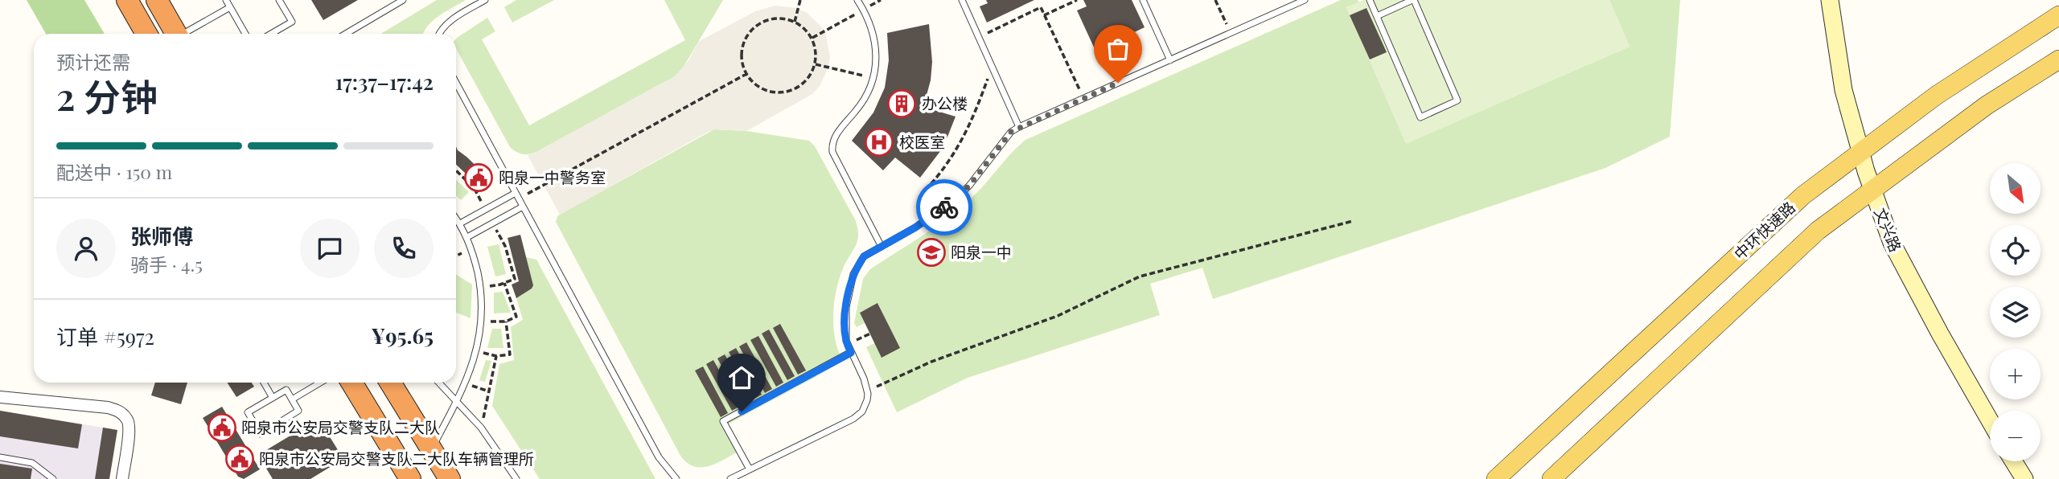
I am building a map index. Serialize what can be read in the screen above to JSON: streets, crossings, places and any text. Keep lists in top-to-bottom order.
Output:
{
  "streets": {
    "main road": ["文兴路", "中环快速路"]
  },
  "crossings": [
    ["文兴路", "中环快速路"]
  ],
  "places": {
    "building": ["办公楼"],
    "hospital": ["校医室"],
    "public building": ["阳泉一中警务室", "阳泉市公安局交警支队二大队", "阳泉市公安局交警支队二大队车辆管理所"],
    "school or university": ["阳泉一中"]
  },
  "north": "bottom right",
  "page": {
    "heading": ["2 分钟", "预计还需", "17:37–17:42"],
    "panel": [
      "张师傅",
      "骑手 · 4.5",
      "订单 #5972",
      "¥95.65"
    ],
    "bar": "配送中 · 150 m",
    "map_buttons": ["+", "−"]
  }
}
